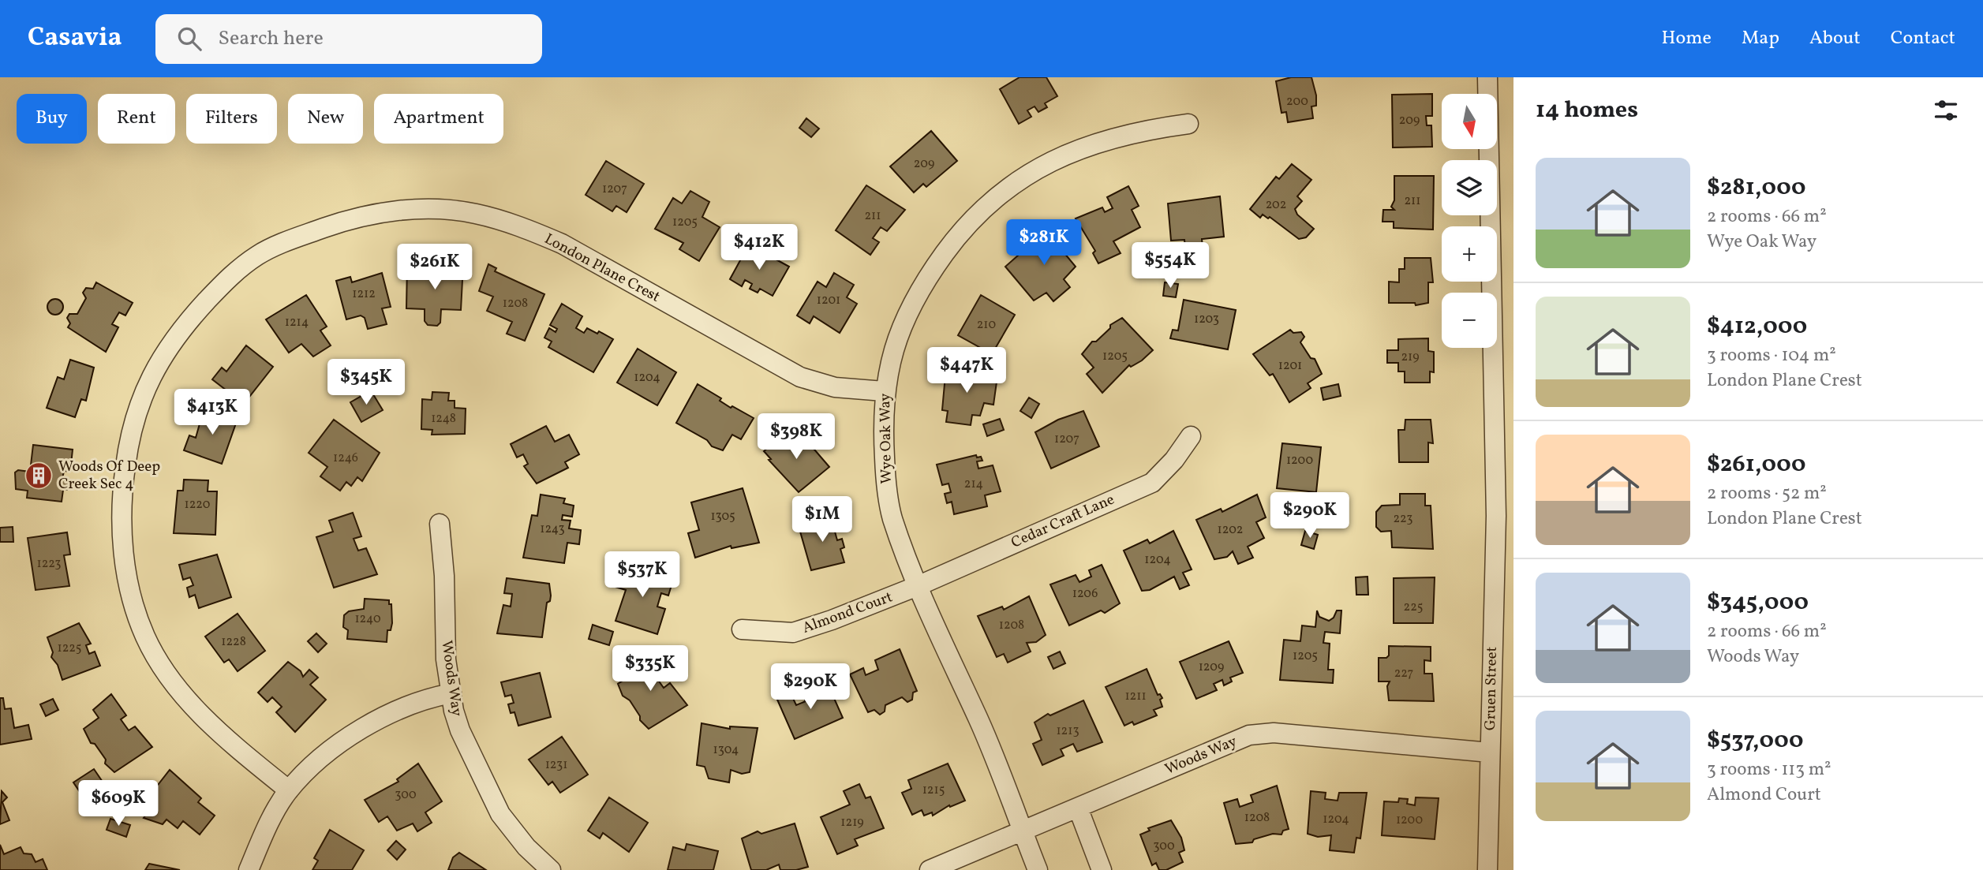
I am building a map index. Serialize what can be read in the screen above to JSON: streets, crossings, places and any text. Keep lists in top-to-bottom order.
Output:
{
  "streets": {
    "street": [
      "London Plane Crest",
      "Wye Oak Way",
      "Cedar Craft Lane",
      "Almond Court",
      "Woods Way",
      "Gruen Street"
    ]
  },
  "crossings": [
    ["London Plane Crest", "Wye Oak Way"],
    ["Wye Oak Way", "Cedar Craft Lane"],
    ["Wye Oak Way", "Almond Court"],
    ["Wye Oak Way", "Woods Way"],
    ["Cedar Craft Lane", "Almond Court"],
    ["Woods Way", "Gruen Street"]
  ],
  "places": {
    "building": ["Woods Of Deep Creek Sec 4"]
  },
  "house_numbers": [
    "200",
    "209",
    "209",
    "1207",
    "211",
    "202",
    "211",
    "1205",
    "1212",
    "1201",
    "1208",
    "1203",
    "1214",
    "210",
    "1205",
    "219",
    "1201",
    "1204",
    "1248",
    "1207",
    "1246",
    "1200",
    "214",
    "1220",
    "1305",
    "223",
    "1243",
    "1202",
    "1204",
    "1223",
    "1206",
    "225",
    "1240",
    "1208",
    "1228",
    "1225",
    "1205",
    "1209",
    "227",
    "1211",
    "1213",
    "1304",
    "1231",
    "1215",
    "300",
    "1208",
    "1204",
    "1200",
    "1219",
    "300"
  ],
  "north": "bottom",
  "page": {
    "header": "Casavia",
    "search": "Search here",
    "nav": [
      "Home",
      "Map",
      "About",
      "Contact"
    ],
    "heading": "14 homes",
    "map_buttons": ["+", "−"],
    "chip": [
      "Buy",
      "Rent",
      "Filters",
      "New",
      "Apartment"
    ],
    "list": [
      {
        "name": "$281,000",
        "note": "2 rooms · 66 m² · Wye Oak Way"
      },
      {
        "name": "$412,000",
        "note": "3 rooms · 104 m² · London Plane Crest"
      },
      {
        "name": "$261,000",
        "note": "2 rooms · 52 m² · London Plane Crest"
      },
      {
        "name": "$345,000",
        "note": "2 rooms · 66 m² · Woods Way"
      },
      {
        "name": "$537,000",
        "note": "3 rooms · 113 m² · Almond Court"
      }
    ],
    "price": [
      "$281K",
      "$412K",
      "$554K",
      "$261K",
      "$447K",
      "$345K",
      "$413K",
      "$398K",
      "$290K",
      "$1M",
      "$537K",
      "$335K",
      "$290K",
      "$609K"
    ]
  }
}
